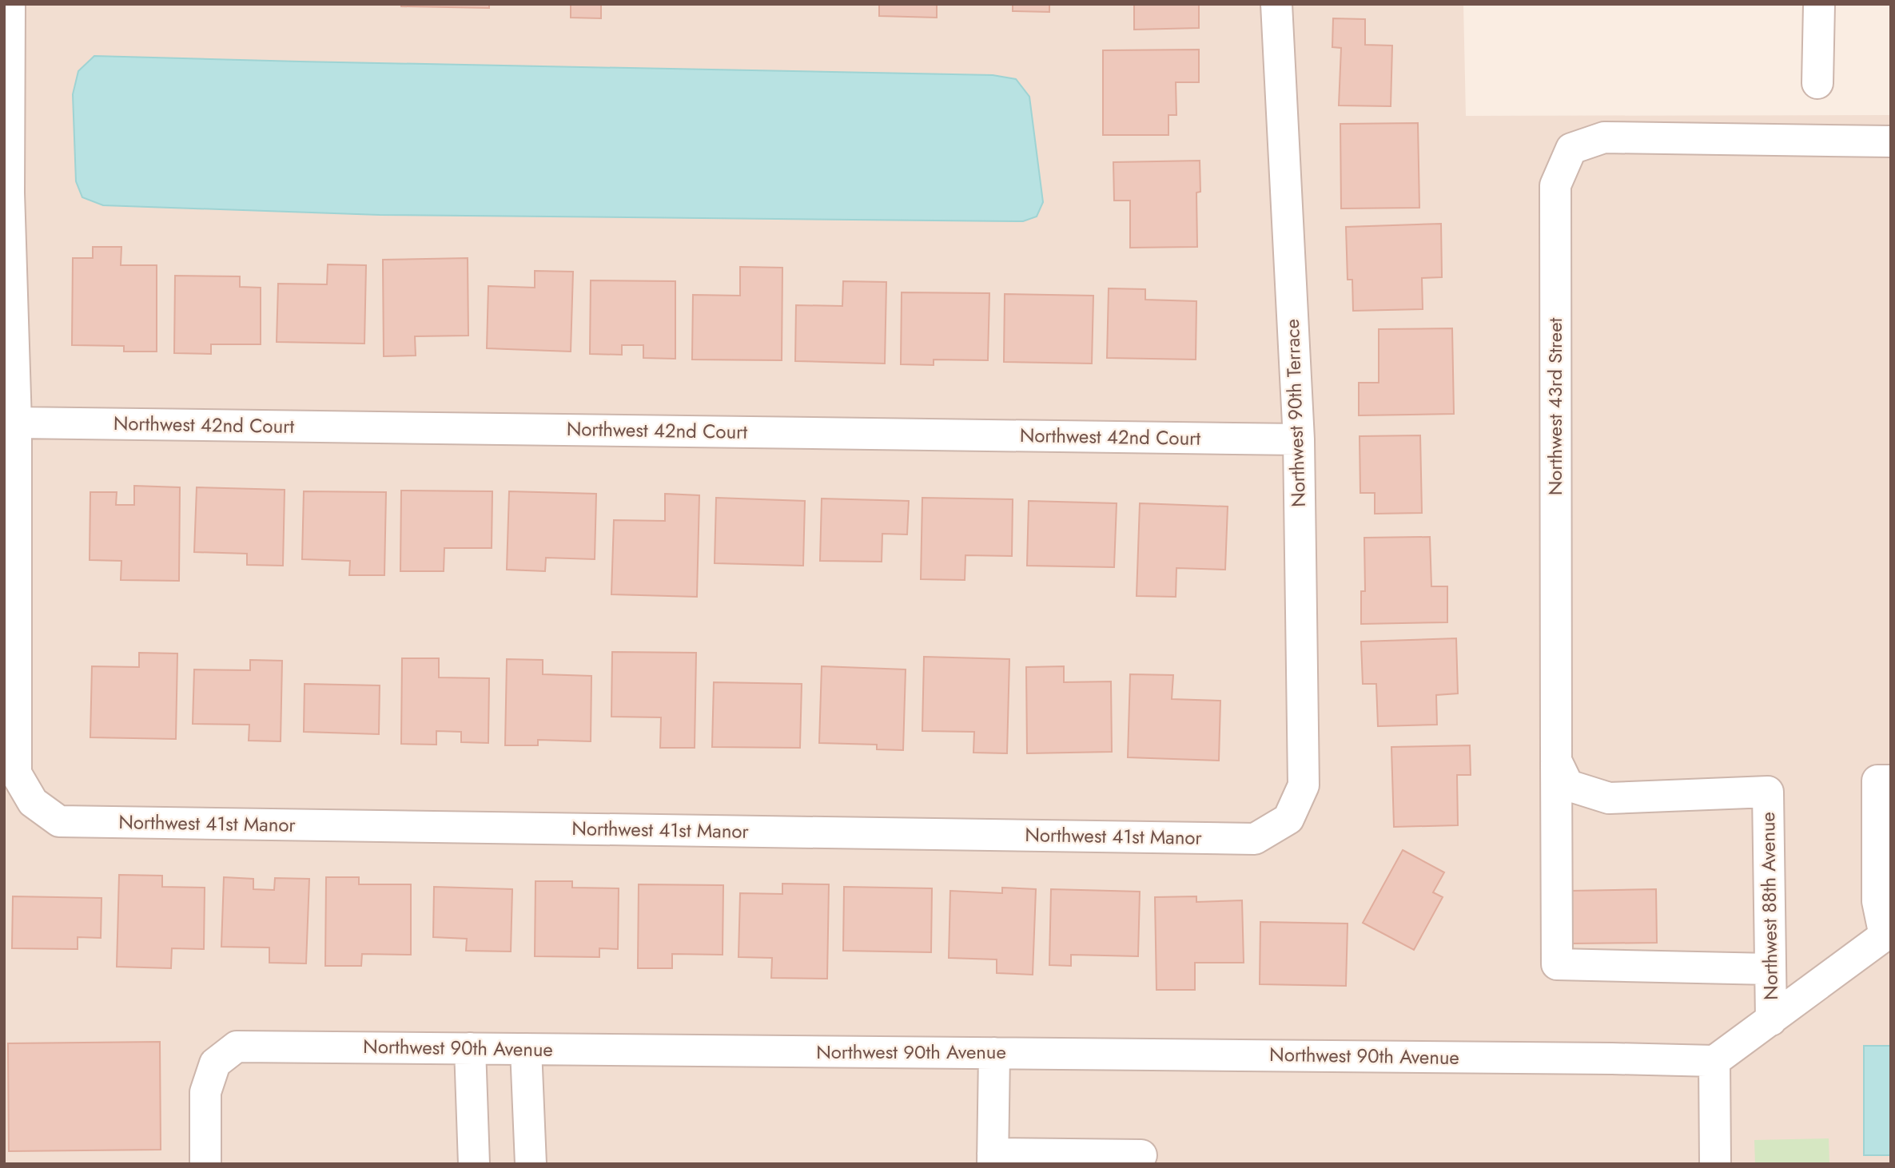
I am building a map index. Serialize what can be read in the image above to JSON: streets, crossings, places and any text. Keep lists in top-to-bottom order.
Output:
{
  "streets": {
    "street": [
      "Northwest 43rd Street",
      "Northwest 90th Terrace",
      "Northwest 42nd Court",
      "Northwest 41st Manor",
      "Northwest 88th Avenue",
      "Northwest 90th Avenue"
    ]
  },
  "crossings": [
    ["Northwest 43rd Street", "Northwest 88th Avenue"],
    ["Northwest 90th Terrace", "Northwest 42nd Court"],
    ["Northwest 90th Terrace", "Northwest 41st Manor"],
    ["Northwest 42nd Court", "Northwest 41st Manor"]
  ]
}
